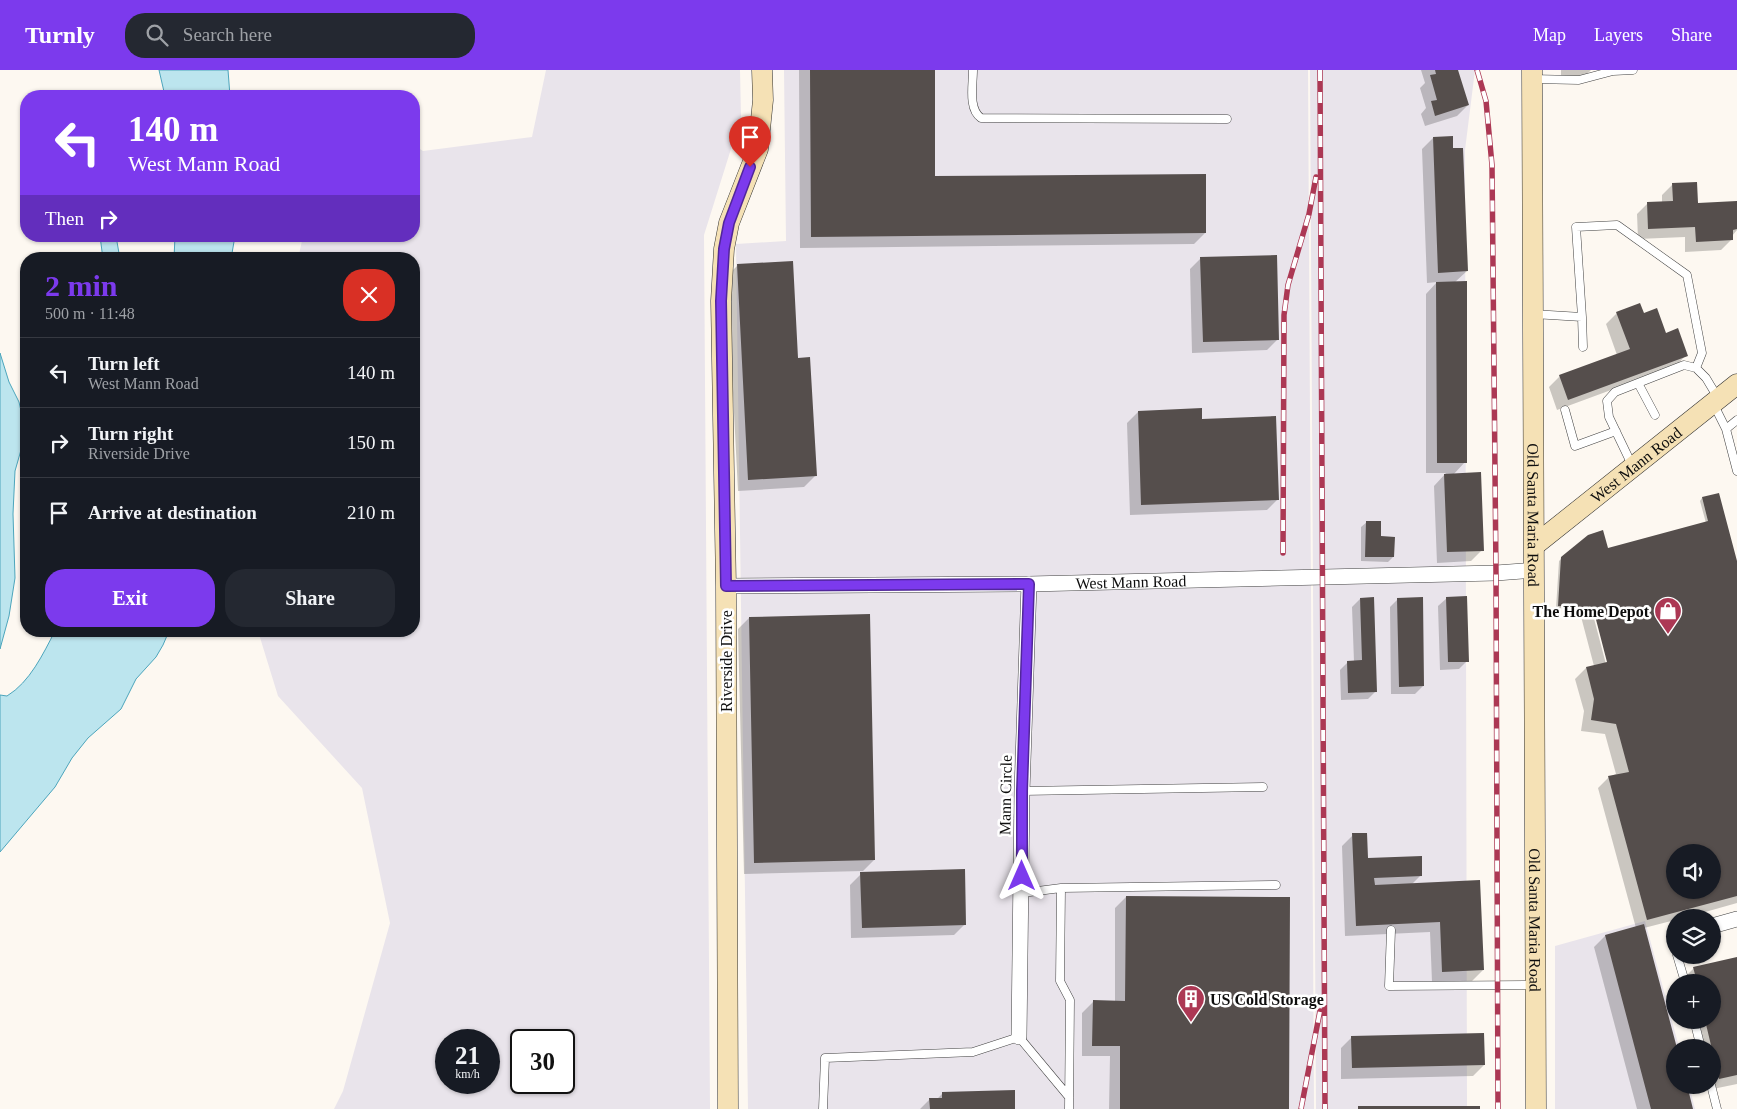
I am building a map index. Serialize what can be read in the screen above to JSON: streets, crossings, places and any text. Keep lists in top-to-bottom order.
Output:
{
  "streets": {
    "street": [
      "West Mann Road",
      "Old Santa Maria Road",
      "Riverside Drive",
      "Mann Circle"
    ]
  },
  "crossings": [
    ["West Mann Road", "Old Santa Maria Road"],
    ["West Mann Road", "Riverside Drive"],
    ["West Mann Road", "Mann Circle"]
  ],
  "places": {
    "shop": ["The Home Depot"],
    "building": ["US Cold Storage"]
  },
  "page": {
    "header": "Turnly",
    "search": "Search here",
    "nav": ["Map", "Layers", "Share"],
    "turn": ["140 m", "West Mann Road"],
    "then": "Then",
    "heading": ["2 min", "500 m · 11:48"],
    "list": [
      {
        "name": "Turn left",
        "note": "West Mann Road",
        "value": "140 m"
      },
      {
        "name": "Turn right",
        "note": "Riverside Drive",
        "value": "150 m"
      },
      {
        "name": "Arrive at destination",
        "value": "210 m"
      }
    ],
    "buttons": ["Exit", "Share"],
    "map_buttons": ["+", "−"],
    "speed": "21 km/h",
    "limit": "30"
  }
}
